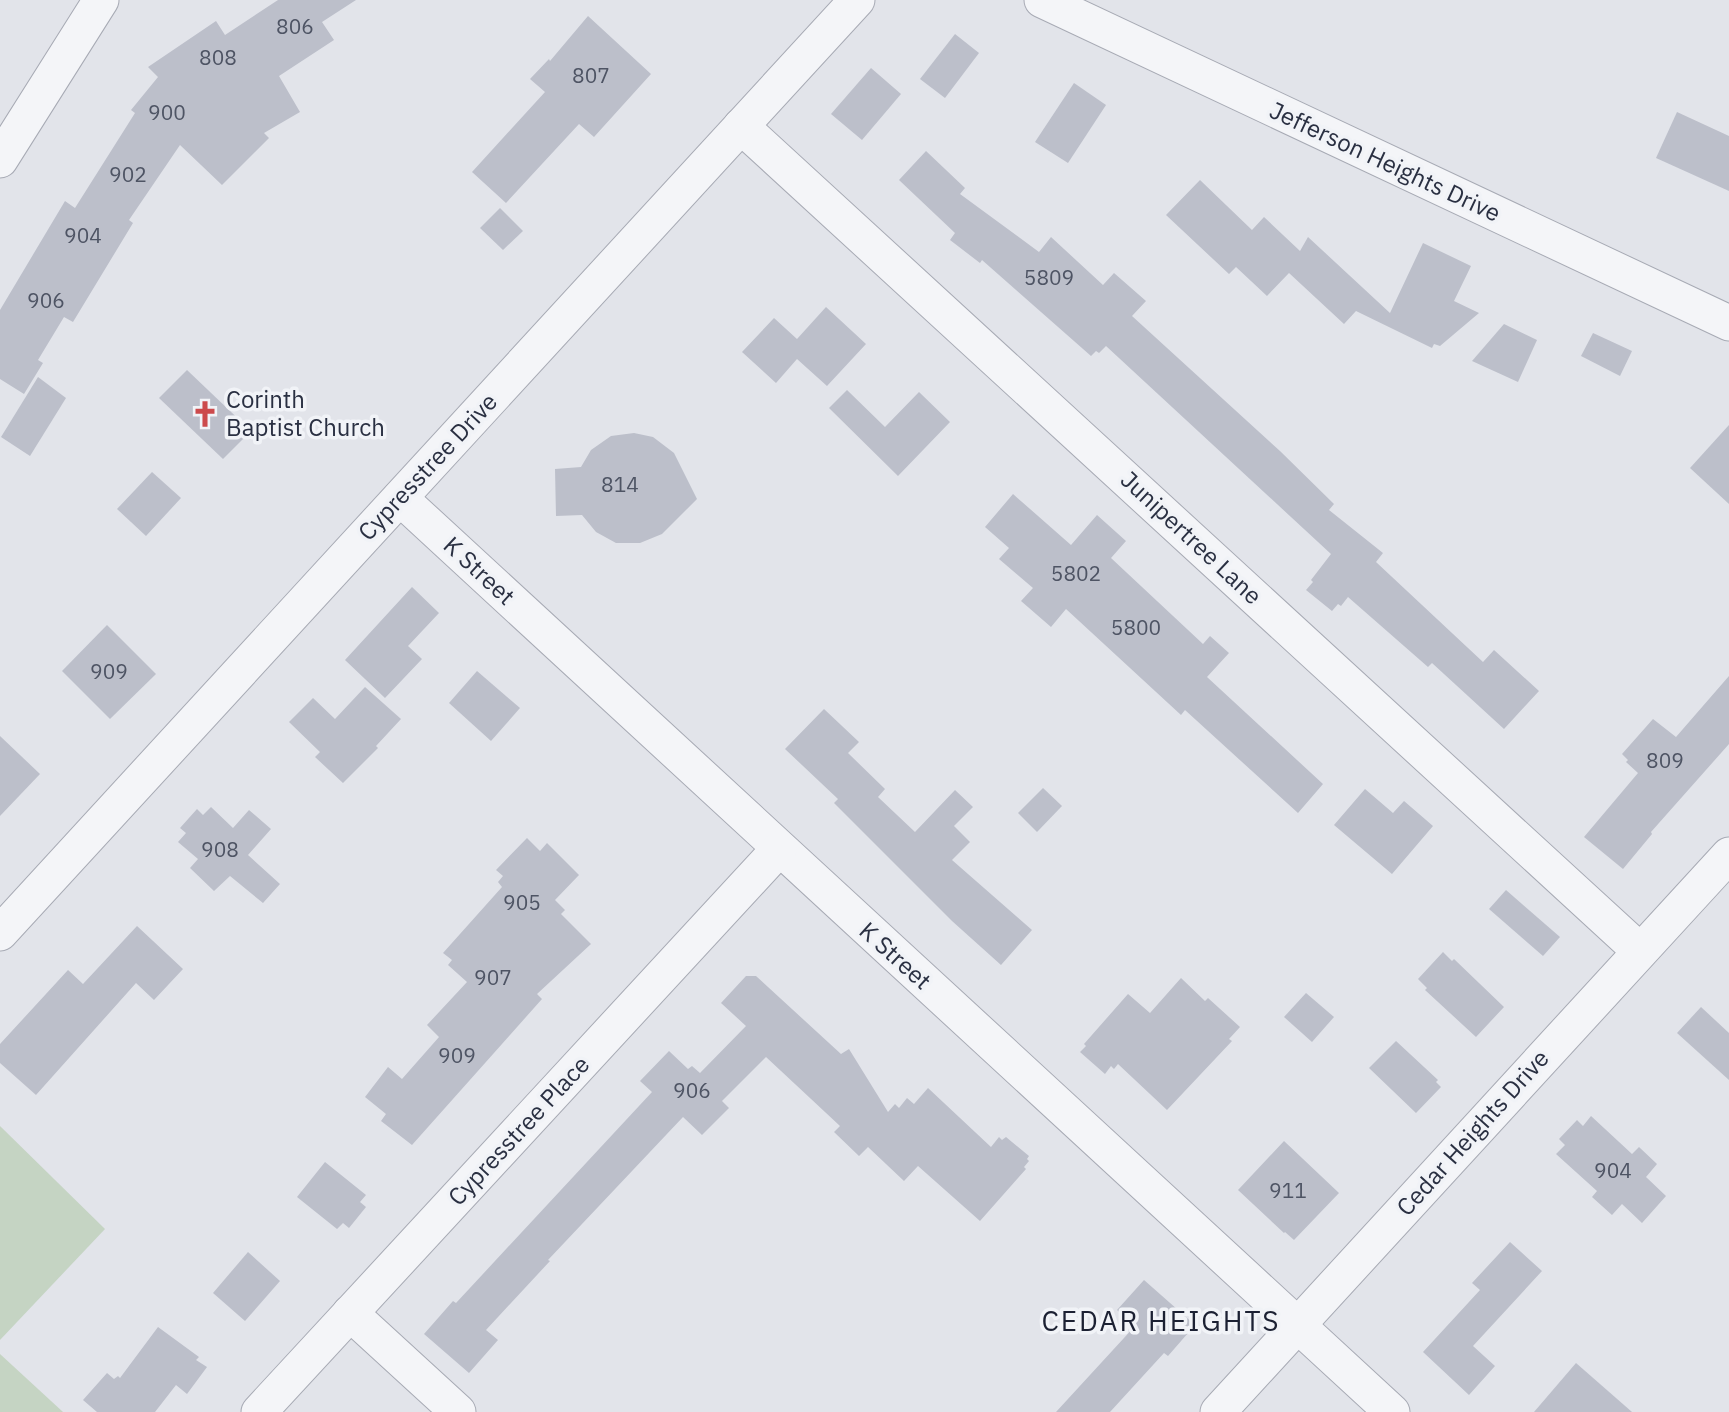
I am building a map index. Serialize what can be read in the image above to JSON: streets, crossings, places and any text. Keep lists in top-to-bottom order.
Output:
{
  "streets": {
    "street": [
      "Jefferson Heights Drive",
      "Cypresstree Drive",
      "Junipertree Lane",
      "K Street",
      "Cypresstree Place",
      "Cedar Heights Drive"
    ]
  },
  "crossings": [
    ["Cypresstree Drive", "Junipertree Lane"],
    ["Cypresstree Drive", "K Street"],
    ["Junipertree Lane", "Cedar Heights Drive"],
    ["K Street", "Cypresstree Place"],
    ["K Street", "Cedar Heights Drive"]
  ],
  "districts": ["CEDAR HEIGHTS"],
  "places": {
    "church": ["Corinth Baptist Church"]
  },
  "house_numbers": [
    "806",
    "808",
    "807",
    "900",
    "902",
    "904",
    "5809",
    "906",
    "814",
    "5802",
    "5800",
    "909",
    "809",
    "908",
    "905",
    "907",
    "909",
    "906",
    "904",
    "911"
  ]
}
